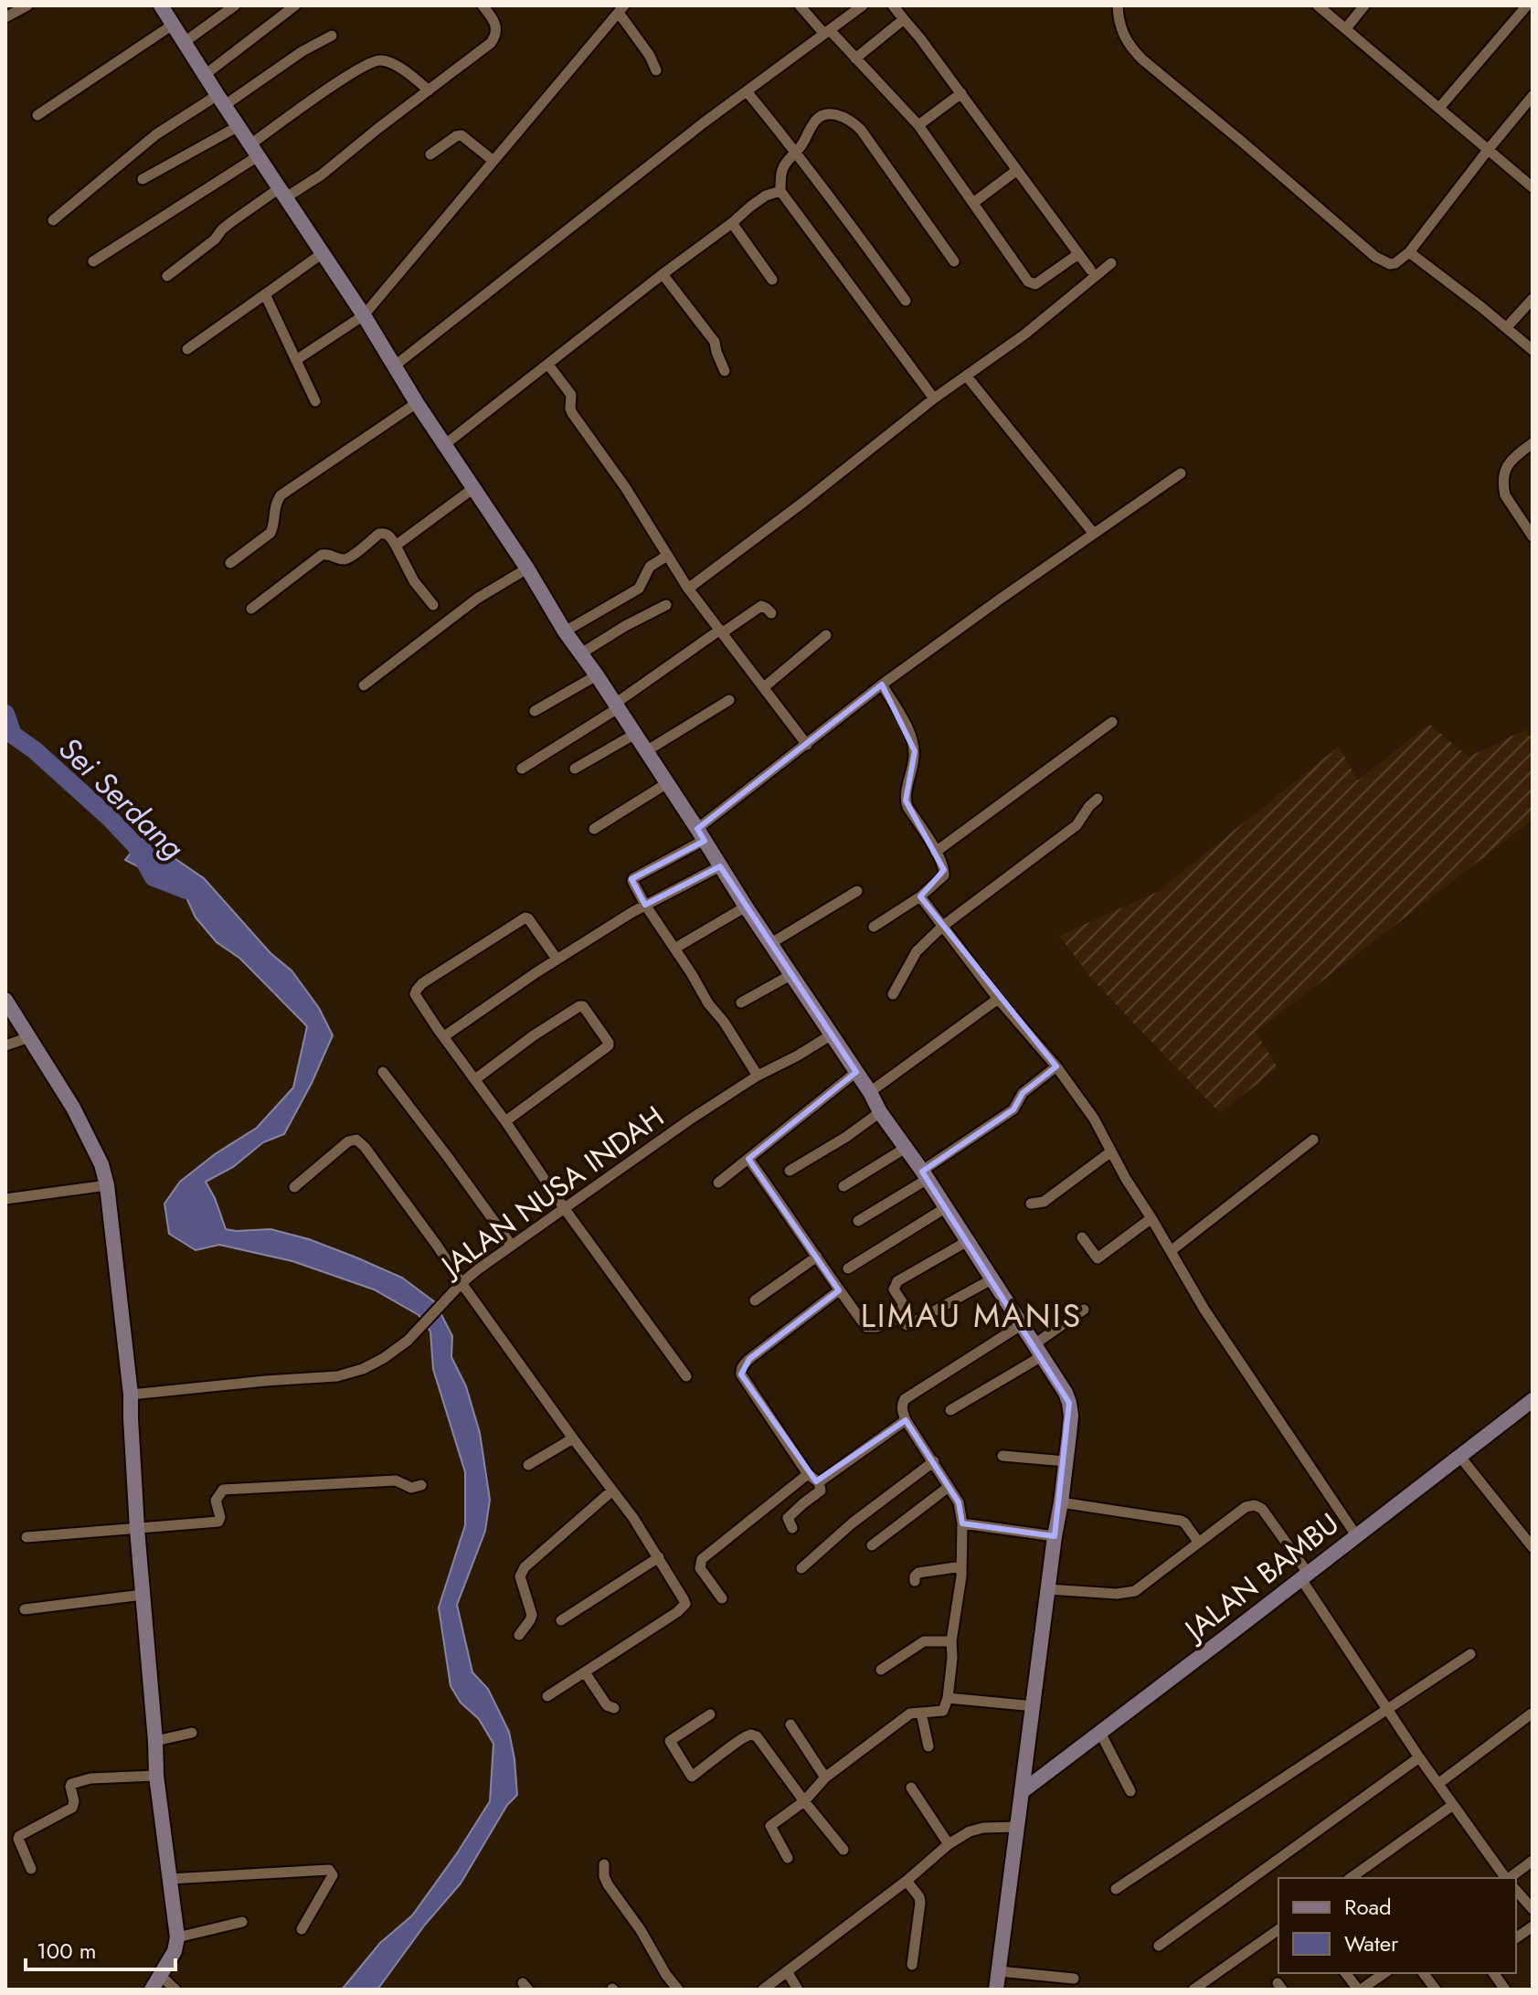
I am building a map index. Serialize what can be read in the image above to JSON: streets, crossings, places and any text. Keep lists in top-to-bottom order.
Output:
{
  "streets": {
    "main road": ["JALAN BAMBU"],
    "street": ["JALAN NUSA INDAH"]
  },
  "districts": ["LIMAU MANIS"],
  "water": ["Sei Serdang"],
  "legend": ["Road", "Water"],
  "scale_bar": "100 m"
}
